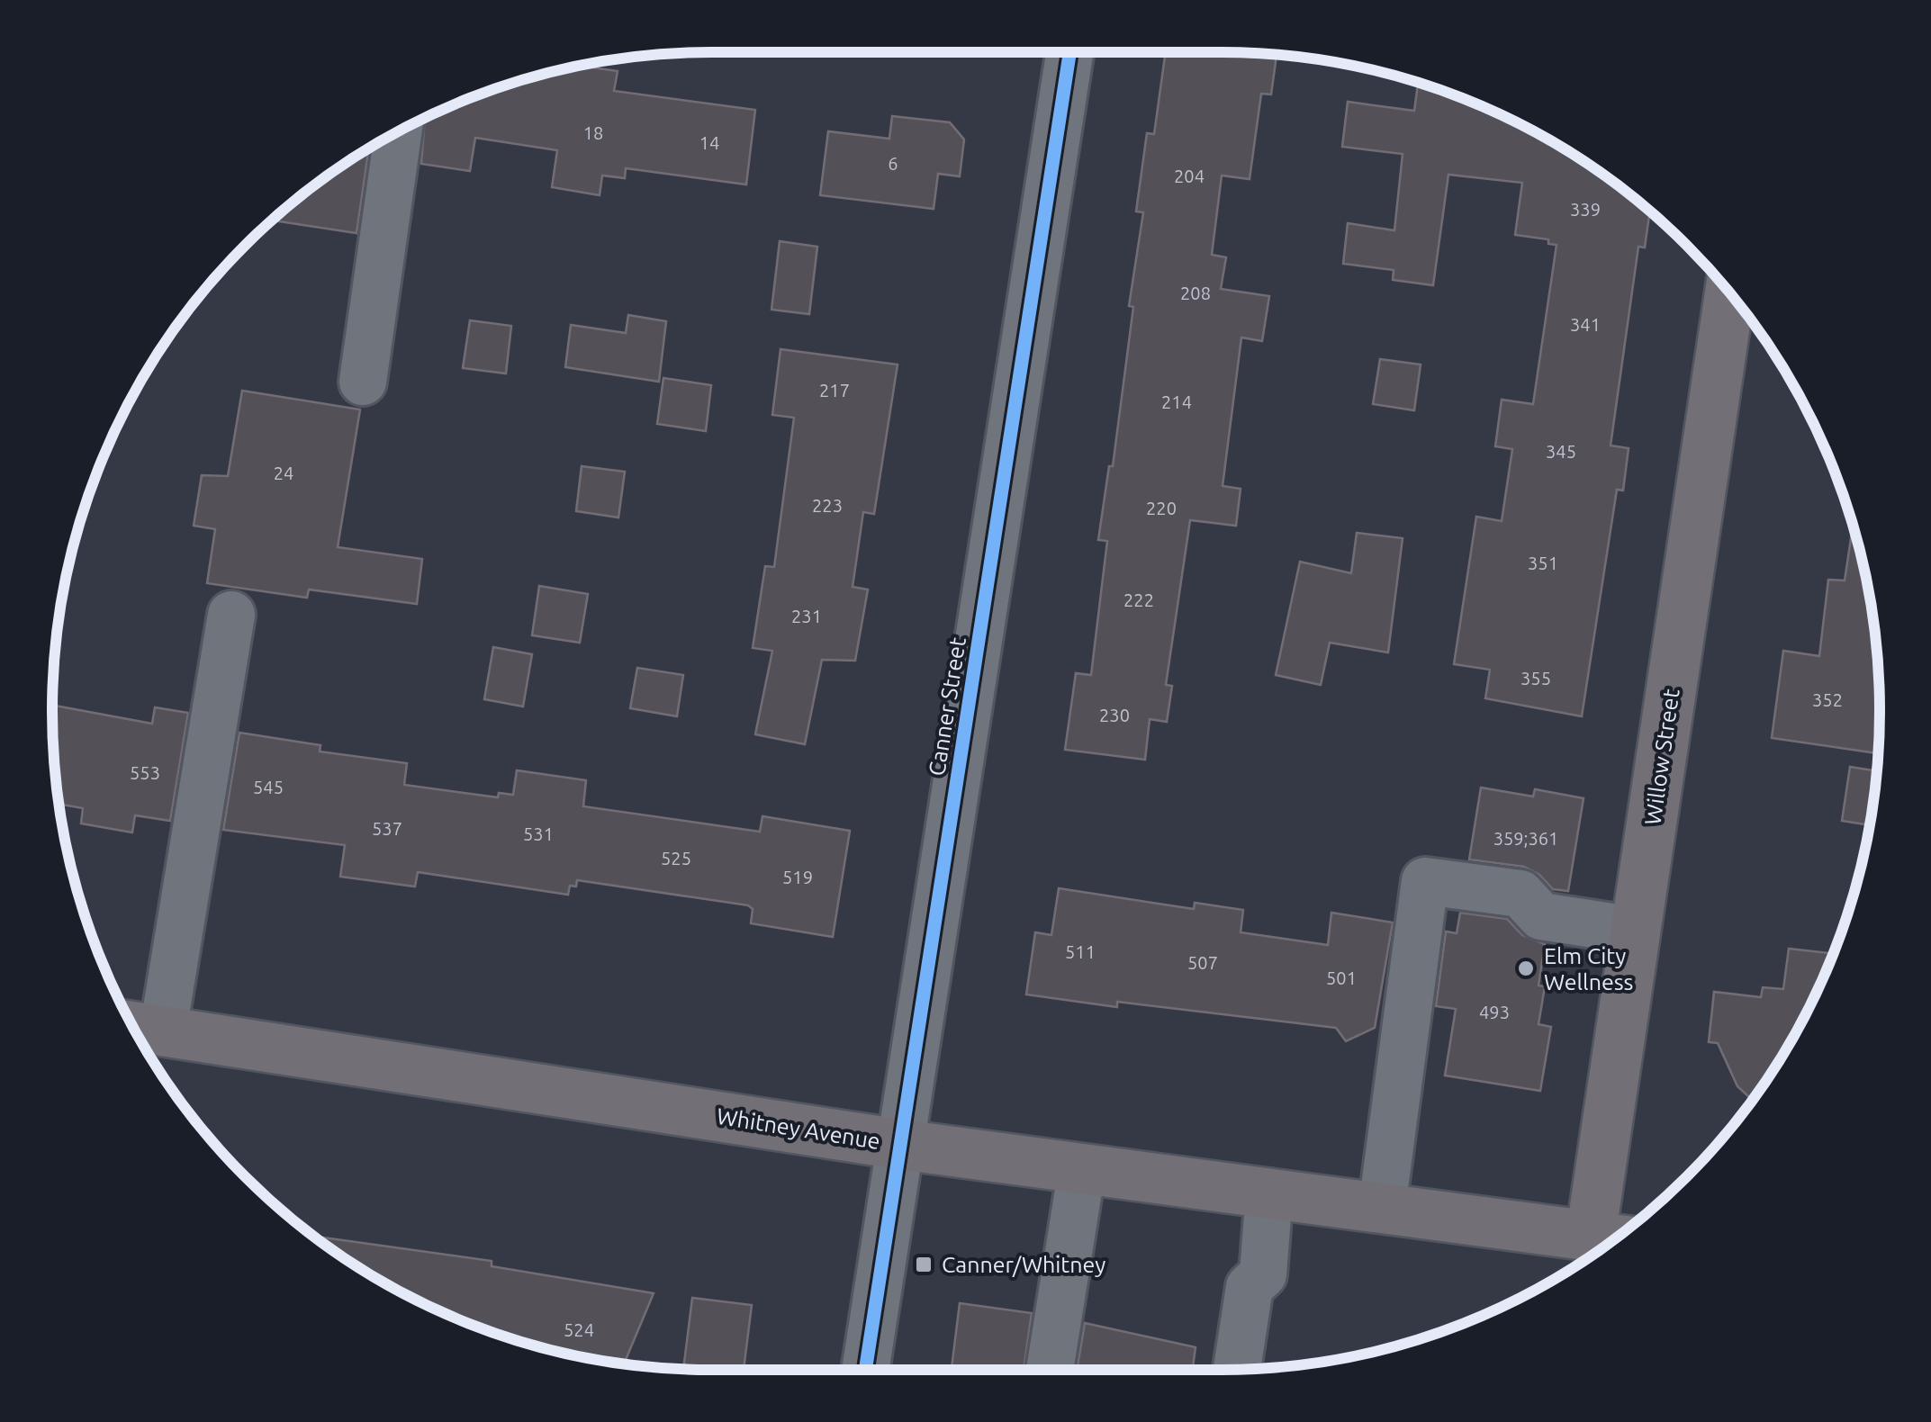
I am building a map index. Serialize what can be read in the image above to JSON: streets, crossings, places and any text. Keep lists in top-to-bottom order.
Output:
{
  "streets": {
    "main road": ["Willow Street", "Whitney Avenue"],
    "street": ["Canner Street"]
  },
  "crossings": [
    ["Canner Street", "Whitney Avenue"],
    ["Willow Street", "Whitney Avenue"]
  ],
  "places": {
    "other": ["Elm City Wellness"],
    "transit": ["Canner/Whitney"]
  },
  "house_numbers": [
    "18",
    "14",
    "6",
    "204",
    "339",
    "208",
    "341",
    "217",
    "214",
    "345",
    "24",
    "223",
    "220",
    "351",
    "222",
    "231",
    "355",
    "352",
    "230",
    "553",
    "545",
    "537",
    "531",
    "359;361",
    "525",
    "519",
    "511",
    "507",
    "501",
    "493",
    "524"
  ]
}
